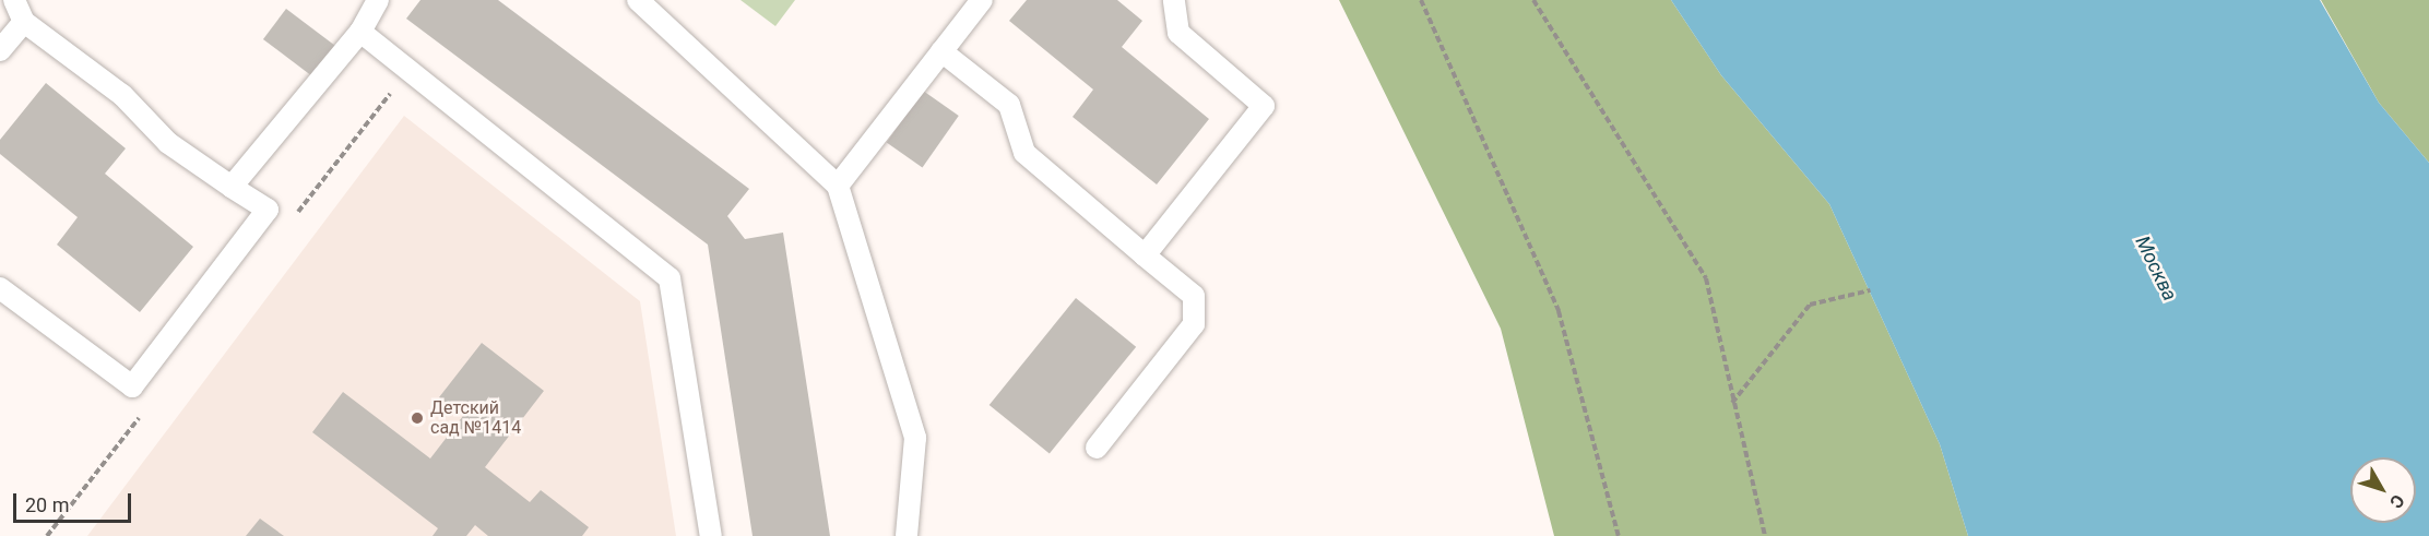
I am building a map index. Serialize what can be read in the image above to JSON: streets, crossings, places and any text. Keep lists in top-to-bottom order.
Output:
{
  "water": ["Москва"],
  "places": ["Детский сад №1414"],
  "scale_bar": "20 m",
  "north": "bottom right"
}
